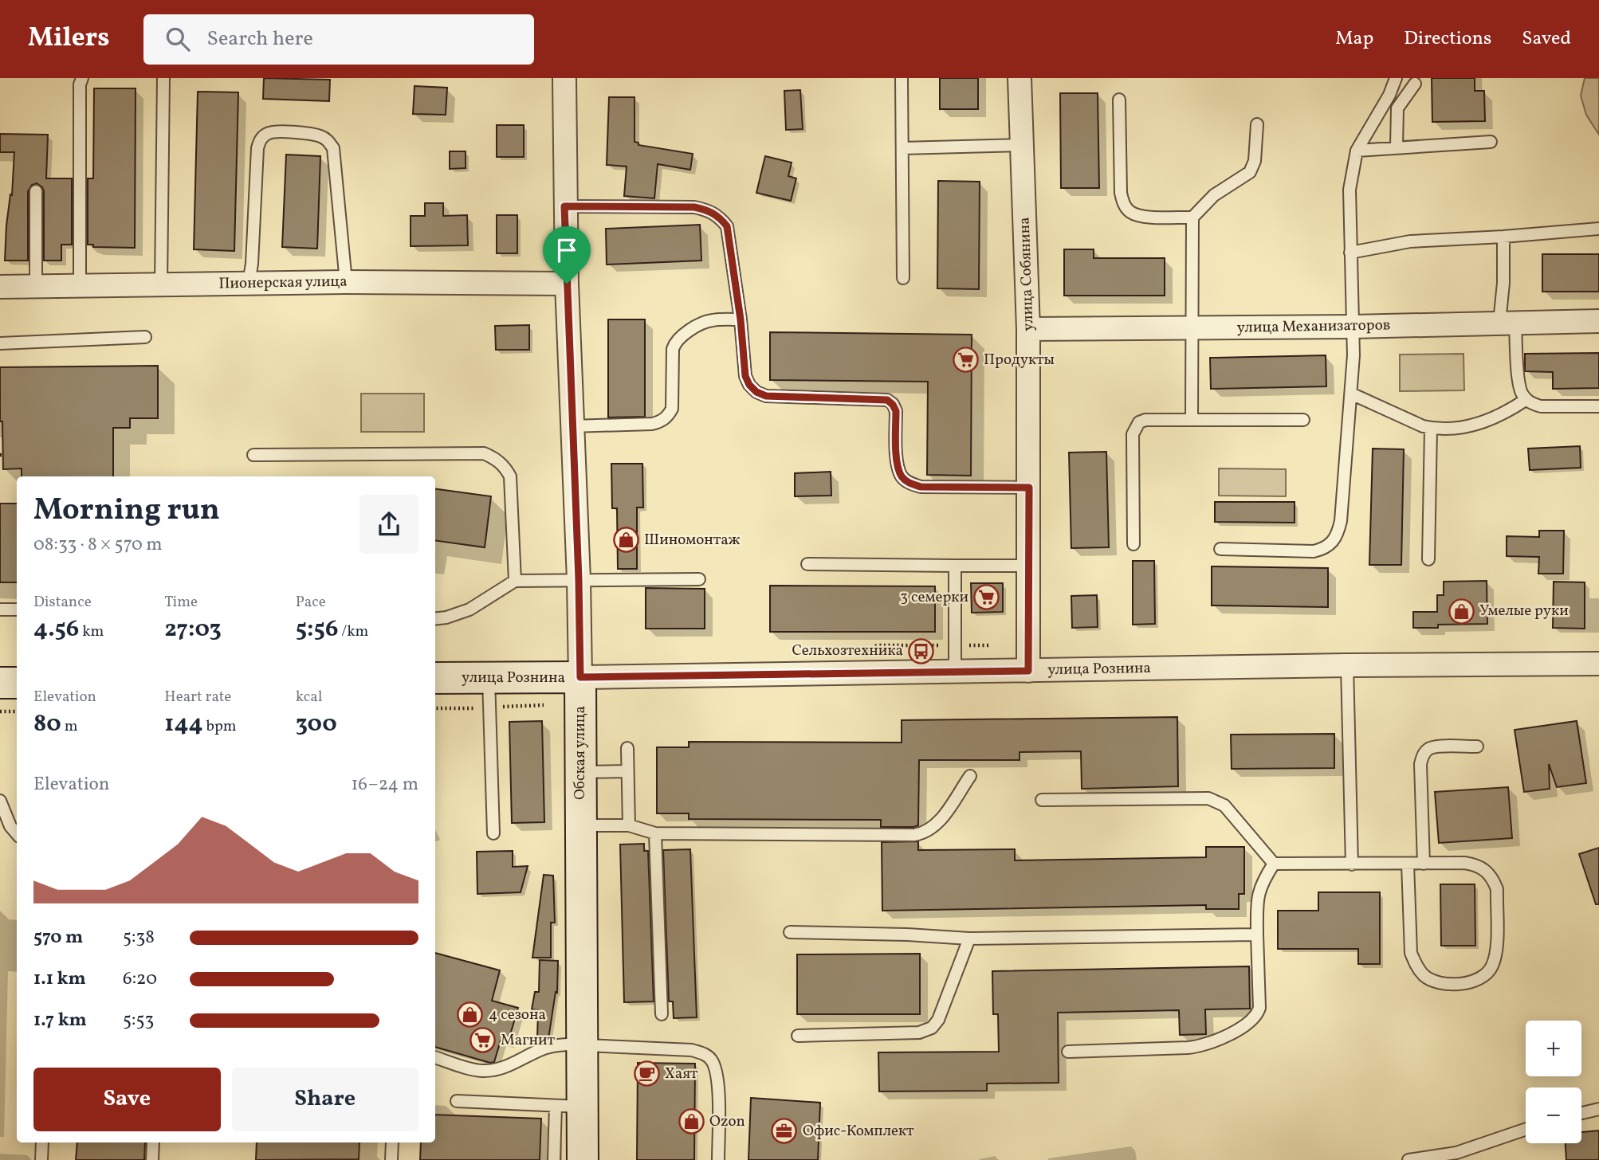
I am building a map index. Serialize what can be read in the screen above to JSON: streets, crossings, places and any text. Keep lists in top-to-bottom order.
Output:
{
  "streets": {
    "main road": ["улица Рознина", "Обская улица"],
    "street": ["улица Собянина", "Пионерская улица", "улица Механизаторов"]
  },
  "crossings": [
    ["улица Собянина", "улица Механизаторов"],
    ["улица Собянина", "улица Рознина"],
    ["Пионерская улица", "Обская улица"],
    ["улица Рознина", "Обская улица"]
  ],
  "places": {
    "supermarket": ["Продукты", "3 семерки", "Магнит"],
    "shop": [
      "Шиномонтаж",
      "Умелые руки",
      "4 сезона",
      "Ozon"
    ],
    "bus stop": ["Сельхозтехника"],
    "cafe": ["Хаят"],
    "office": ["Офис-Комплект"]
  },
  "page": {
    "header": "Milers",
    "search": "Search here",
    "nav": ["Map", "Directions", "Saved"],
    "heading": ["Morning run", "08:33 · 8 × 570 m"],
    "stats": [
      ["Distance", "4.56 km"],
      ["Time", "27:03"],
      ["Pace", "5:56 /km"],
      ["Elevation", "80 m"],
      ["Heart rate", "144 bpm"],
      ["kcal", "300"]
    ],
    "chart": ["Elevation", "16–24 m"],
    "list": [
      {
        "name": "570 m",
        "note": "5:38"
      },
      {
        "name": "1.1 km",
        "note": "6:20"
      },
      {
        "name": "1.7 km",
        "note": "5:53"
      }
    ],
    "map_buttons": ["+", "−"],
    "buttons": ["Save", "Share"]
  }
}
